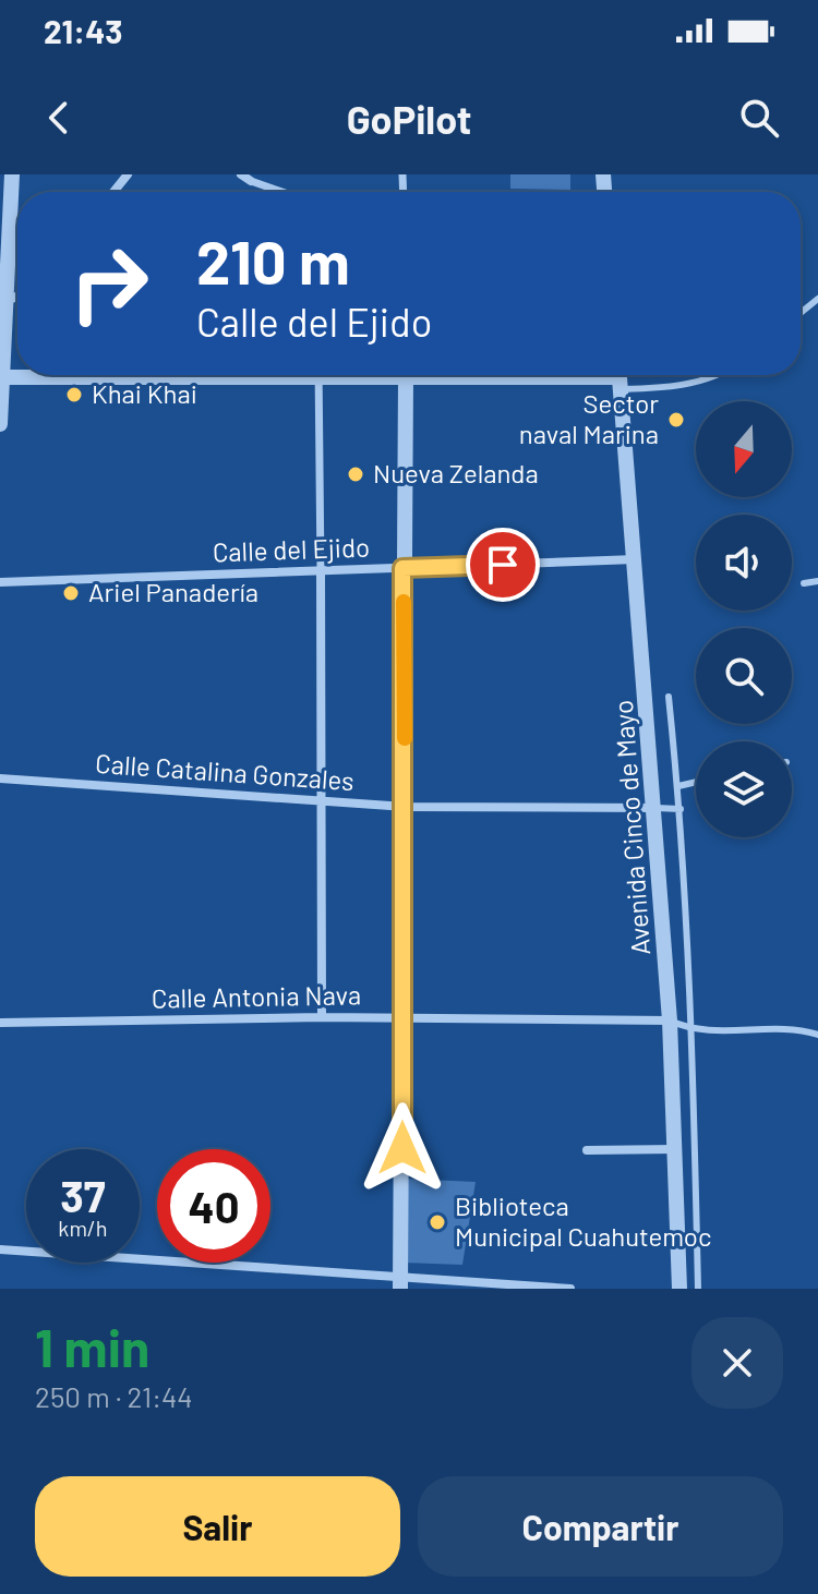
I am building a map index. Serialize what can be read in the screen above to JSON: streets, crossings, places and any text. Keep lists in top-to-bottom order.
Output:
{
  "streets": {
    "street": [
      "Calle del Ejido",
      "Calle Catalina Gonzales",
      "Avenida Cinco de Mayo",
      "Calle Antonia Nava"
    ]
  },
  "crossings": [
    ["Calle del Ejido", "Avenida Cinco de Mayo"],
    ["Calle Catalina Gonzales", "Avenida Cinco de Mayo"],
    ["Avenida Cinco de Mayo", "Calle Antonia Nava"]
  ],
  "places": [
    "Khai Khai",
    "Sector naval Marina",
    "Nueva Zelanda",
    "Ariel Panadería",
    "Biblioteca Municipal Cuahutemoc"
  ],
  "north": "bottom",
  "page": {
    "status": "21:43",
    "header": "GoPilot",
    "turn": ["210 m", "Calle del Ejido"],
    "speed": "37 km/h",
    "limit": "40",
    "heading": ["1 min", "250 m · 21:44"],
    "buttons": ["Salir", "Compartir"]
  }
}
